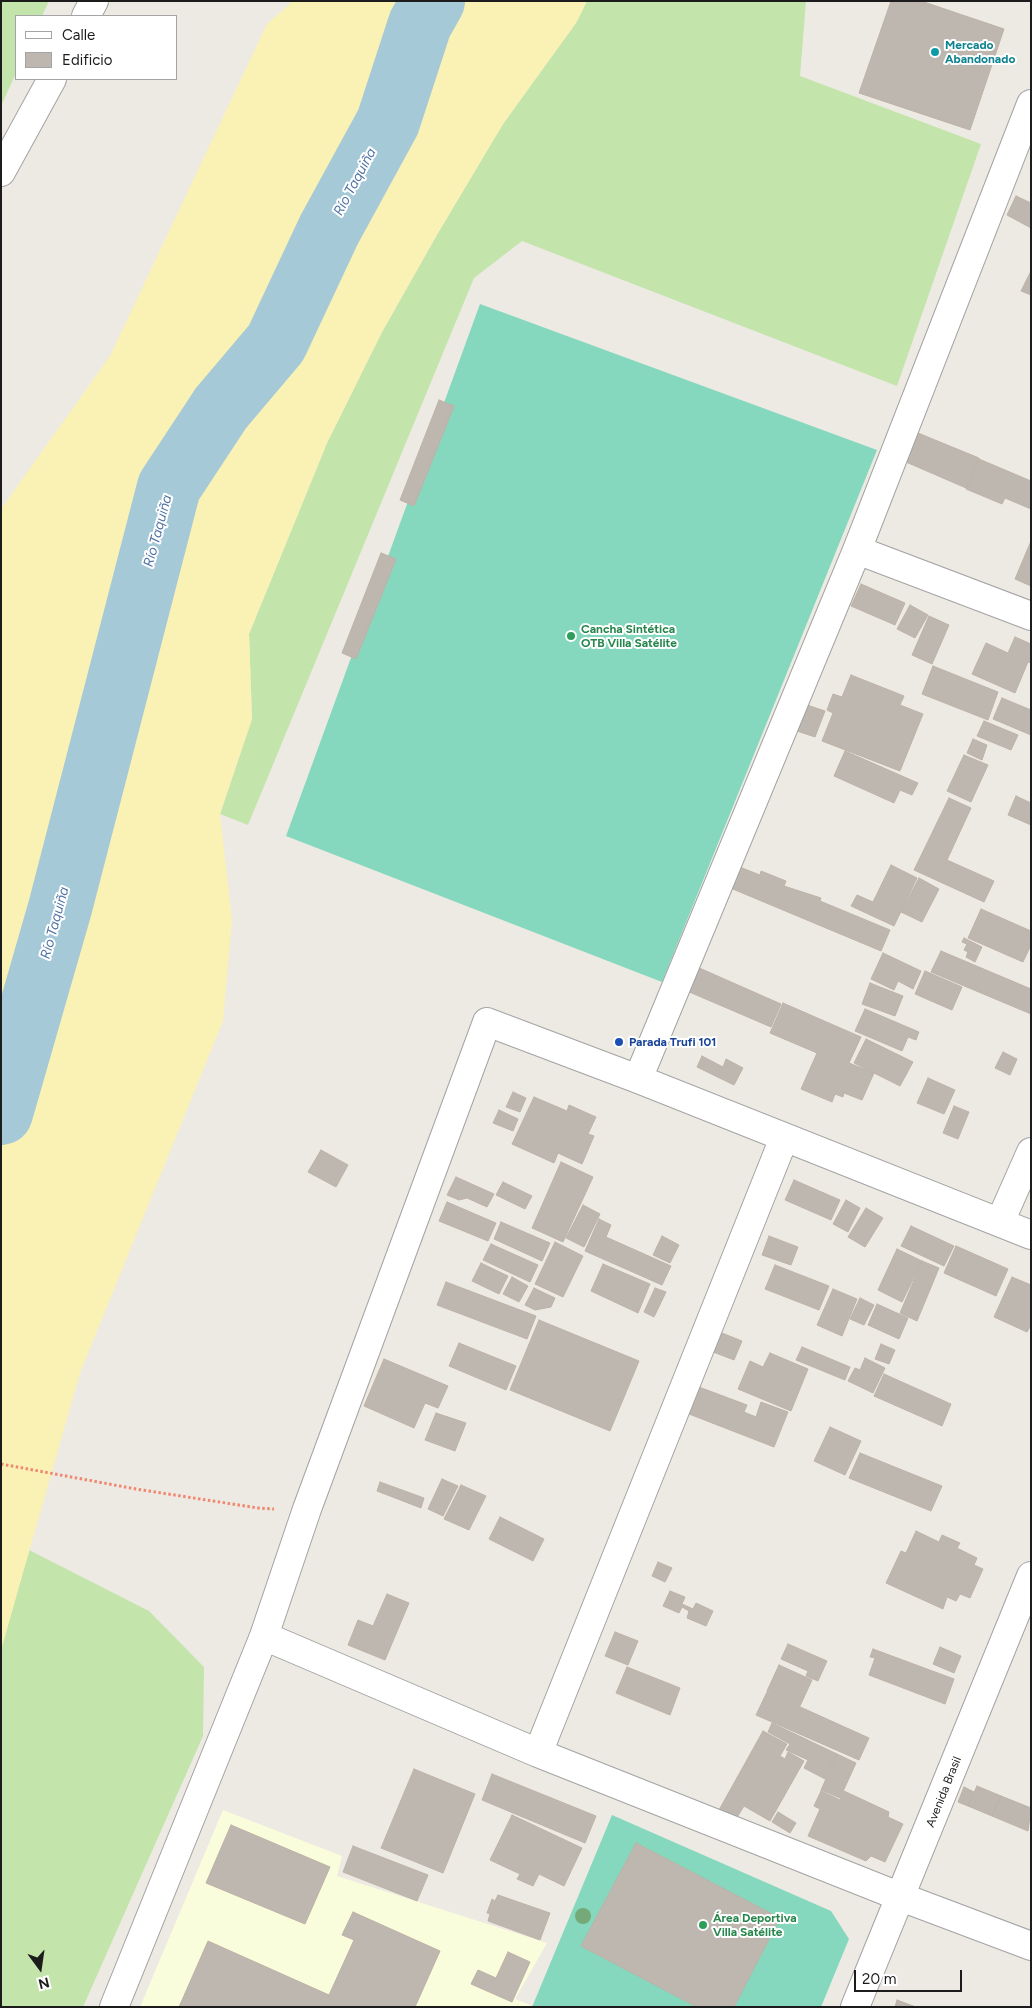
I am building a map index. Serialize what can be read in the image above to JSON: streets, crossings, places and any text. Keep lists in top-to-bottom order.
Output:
{
  "streets": {
    "street": ["Avenida Brasil"]
  },
  "water": ["Río Taquiña"],
  "places": [
    "Mercado Abandonado",
    "Cancha Sintética OTB Villa Satélite",
    "Parada Trufi 101",
    "Área Deportiva Villa Satélite"
  ],
  "legend": ["Calle", "Edificio"],
  "scale_bar": "20 m",
  "north": "bottom"
}
